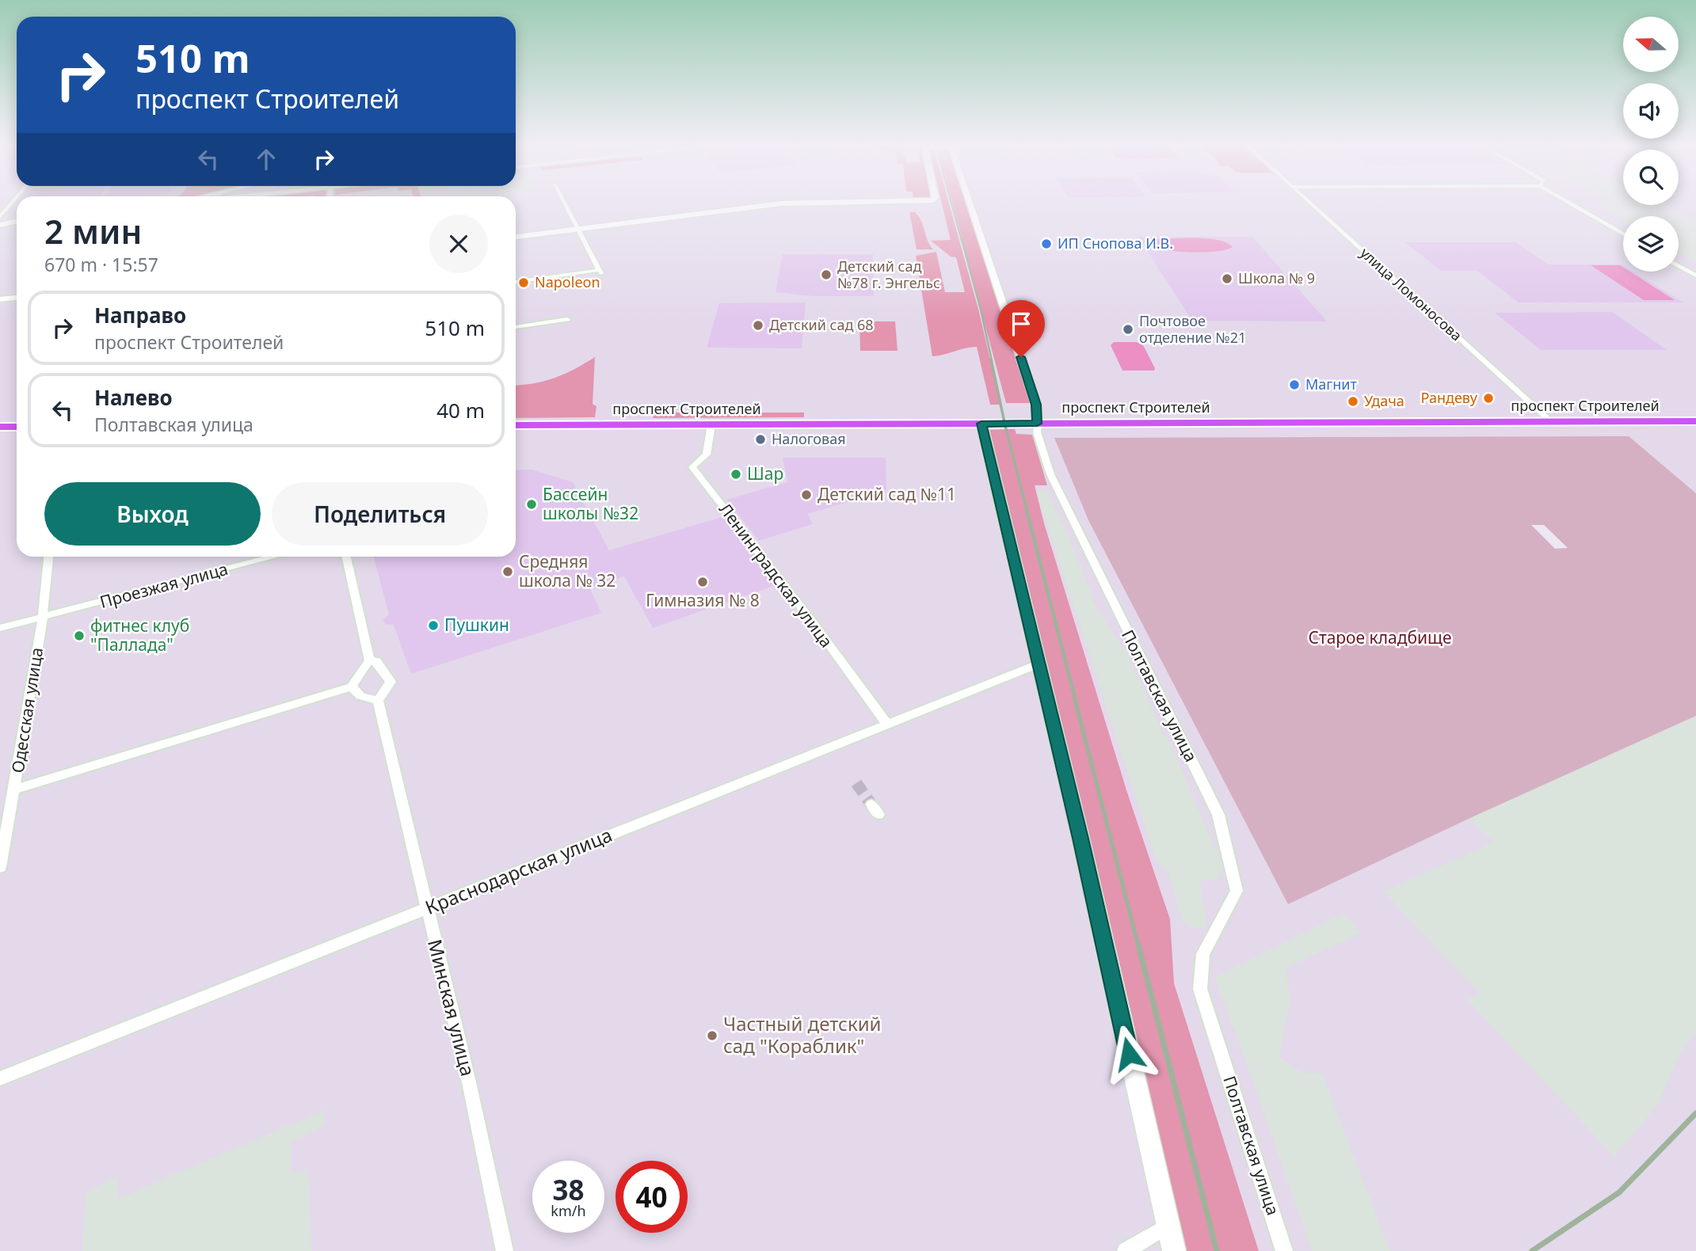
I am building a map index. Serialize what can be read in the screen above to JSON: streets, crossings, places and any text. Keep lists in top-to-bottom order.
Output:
{
  "streets": {
    "main road": ["проспект Строителей"],
    "street": [
      "улица Ломоносова",
      "Ленинградская улица",
      "Проезжая улица",
      "Полтавская улица",
      "Одесская улица",
      "Краснодарская улица",
      "Минская улица"
    ]
  },
  "crossings": [
    ["улица Ломоносова", "проспект Строителей"],
    ["проспект Строителей", "Ленинградская улица"],
    ["проспект Строителей", "Полтавская улица"],
    ["Ленинградская улица", "Краснодарская улица"],
    ["Проезжая улица", "Одесская улица"],
    ["Краснодарская улица", "Минская улица"]
  ],
  "parks": ["Старое кладбище"],
  "places": [
    "ИП Снопова И.В.",
    "Детский сад №78 г. Энгельс",
    "Школа № 9",
    "Napoleon",
    "Детский сад 68",
    "Почтовое отделение №21",
    "Магнит",
    "Рандеву",
    "Удача",
    "Налоговая",
    "Шар",
    "Детский сад №11",
    "Бассейн школы №32",
    "Средняя школа № 32",
    "Гимназия № 8",
    "Пушкин",
    "фитнес клуб \"Паллада\"",
    "Частный детский сад \"Кораблик\""
  ],
  "north": "left",
  "page": {
    "turn": ["510 m", "проспект Строителей"],
    "heading": ["2 мин", "670 m · 15:57"],
    "list": [
      {
        "name": "Направо",
        "note": "проспект Строителей",
        "value": "510 m"
      },
      {
        "name": "Налево",
        "note": "Полтавская улица",
        "value": "40 m"
      }
    ],
    "buttons": ["Выход", "Поделиться"],
    "speed": "38 km/h",
    "limit": "40"
  }
}
